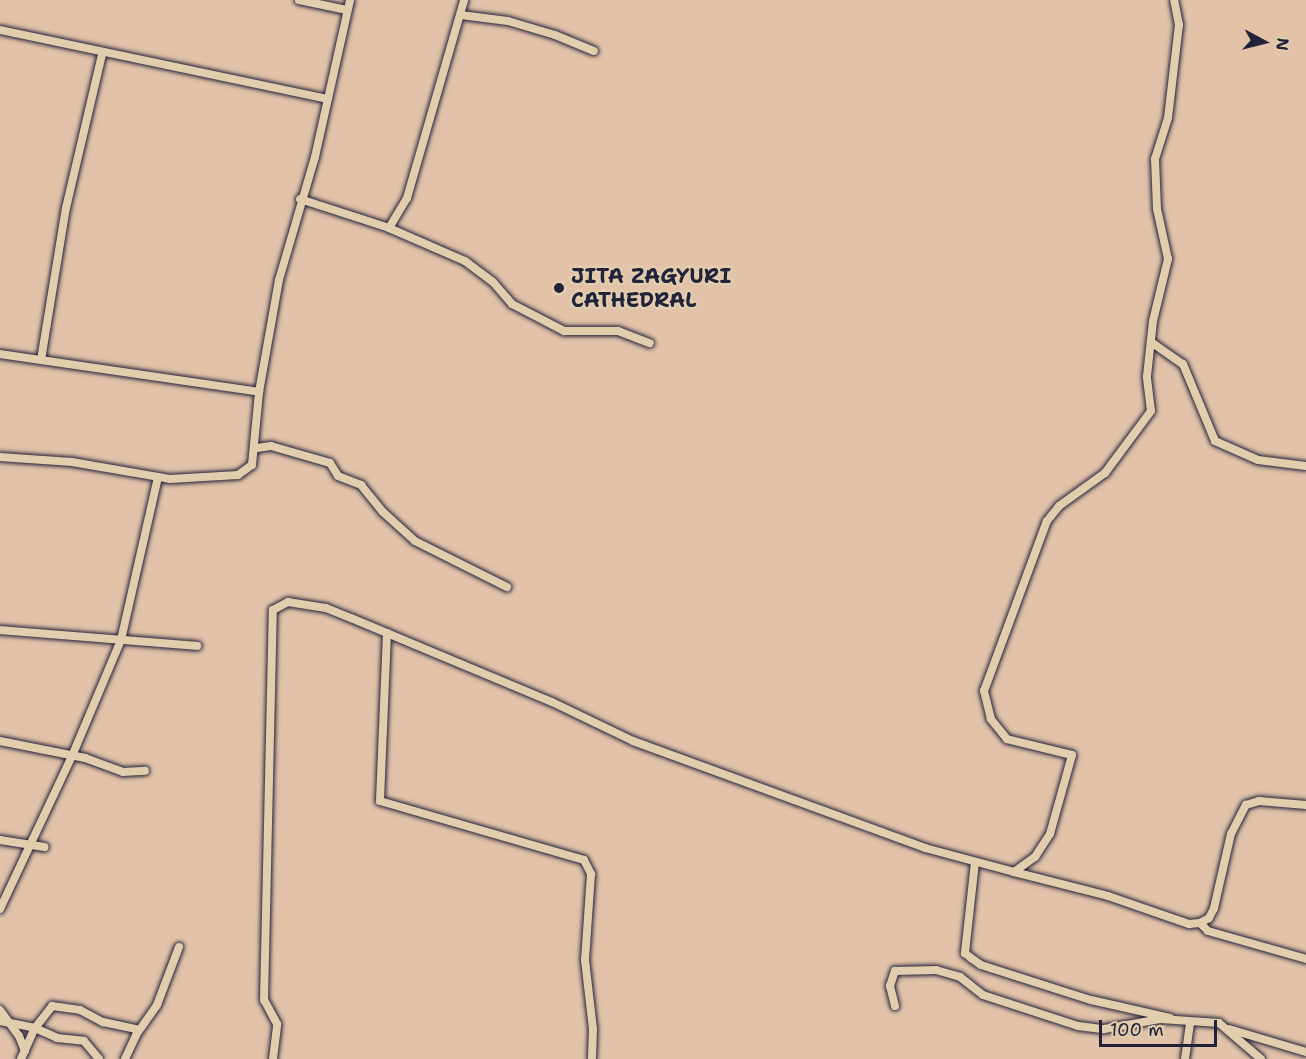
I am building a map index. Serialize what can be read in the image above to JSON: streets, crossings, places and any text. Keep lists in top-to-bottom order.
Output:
{
  "places": ["JITA ZAGYURI CATHEDRAL"],
  "scale_bar": "100 m",
  "north": "right"
}
